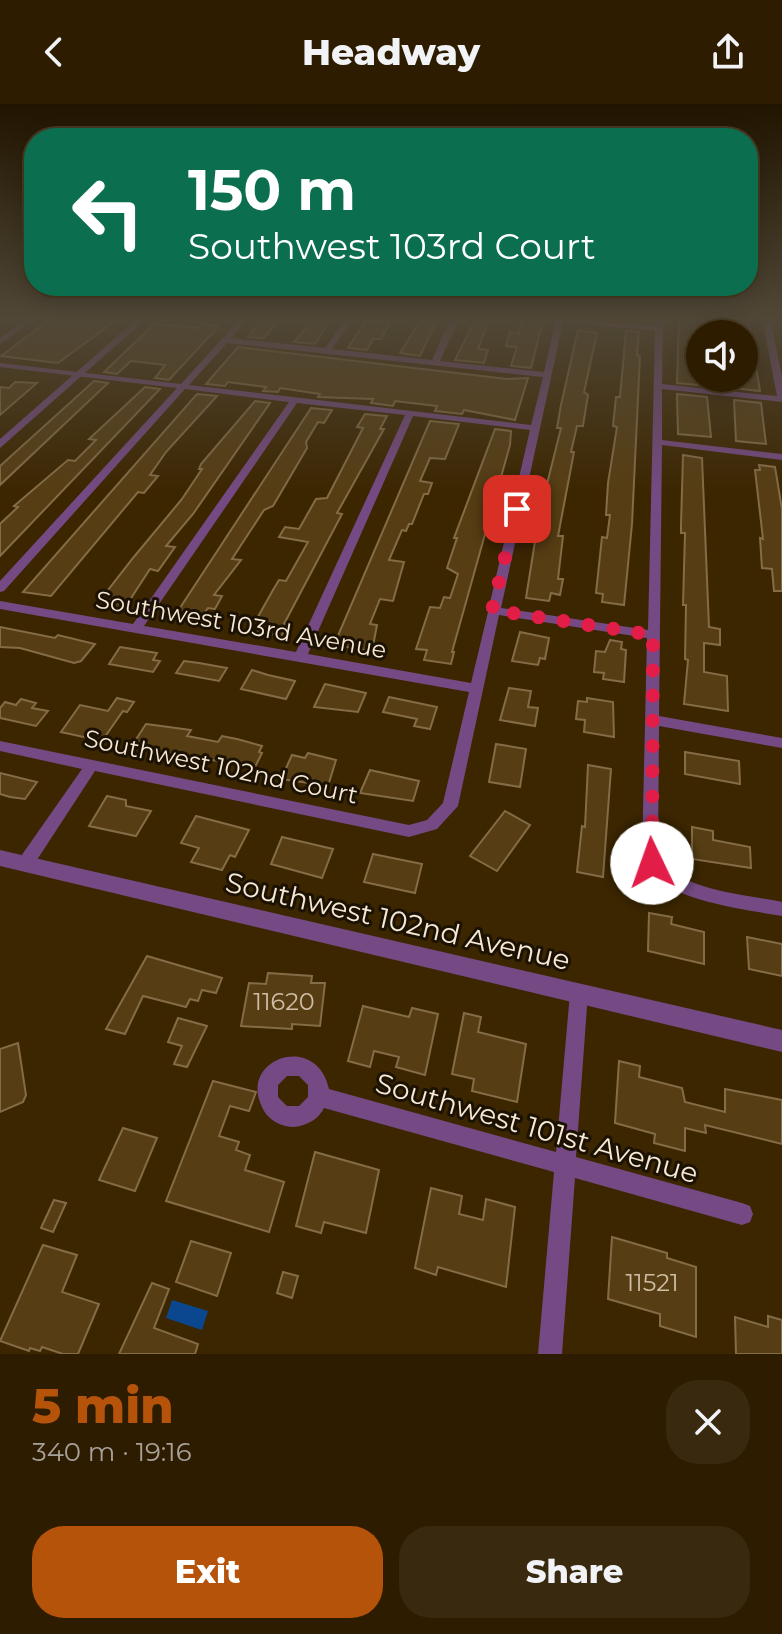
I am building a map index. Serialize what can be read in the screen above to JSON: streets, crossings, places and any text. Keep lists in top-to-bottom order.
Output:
{
  "streets": {
    "street": [
      "Southwest 103rd Avenue",
      "Southwest 102nd Court",
      "Southwest 102nd Avenue",
      "Southwest 101st Avenue"
    ]
  },
  "crossings": [
    ["Southwest 103rd Avenue", "Southwest 102nd Court"]
  ],
  "house_numbers": ["11620", "11521"],
  "page": {
    "header": "Headway",
    "turn": ["150 m", "Southwest 103rd Court"],
    "heading": ["5 min", "340 m · 19:16"],
    "buttons": ["Exit", "Share"]
  }
}
